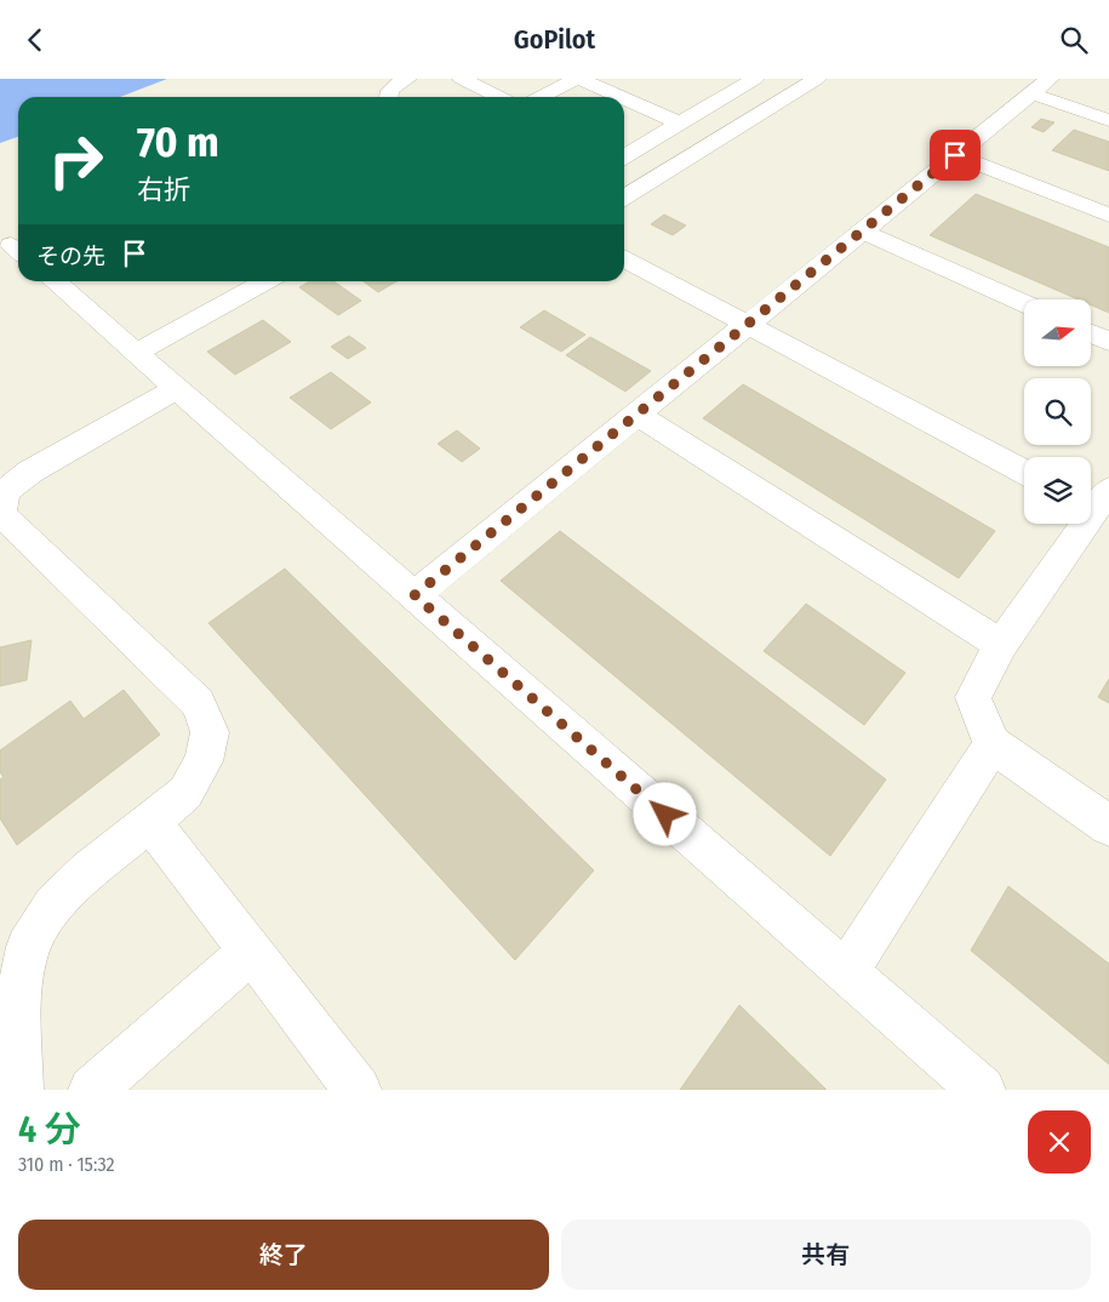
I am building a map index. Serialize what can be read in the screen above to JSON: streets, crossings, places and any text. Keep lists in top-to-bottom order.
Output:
{
  "north": "right",
  "page": {
    "header": "GoPilot",
    "turn": ["70 m", "右折"],
    "then": "その先",
    "heading": ["4 分", "310 m · 15:32"],
    "buttons": ["終了", "共有"]
  }
}
